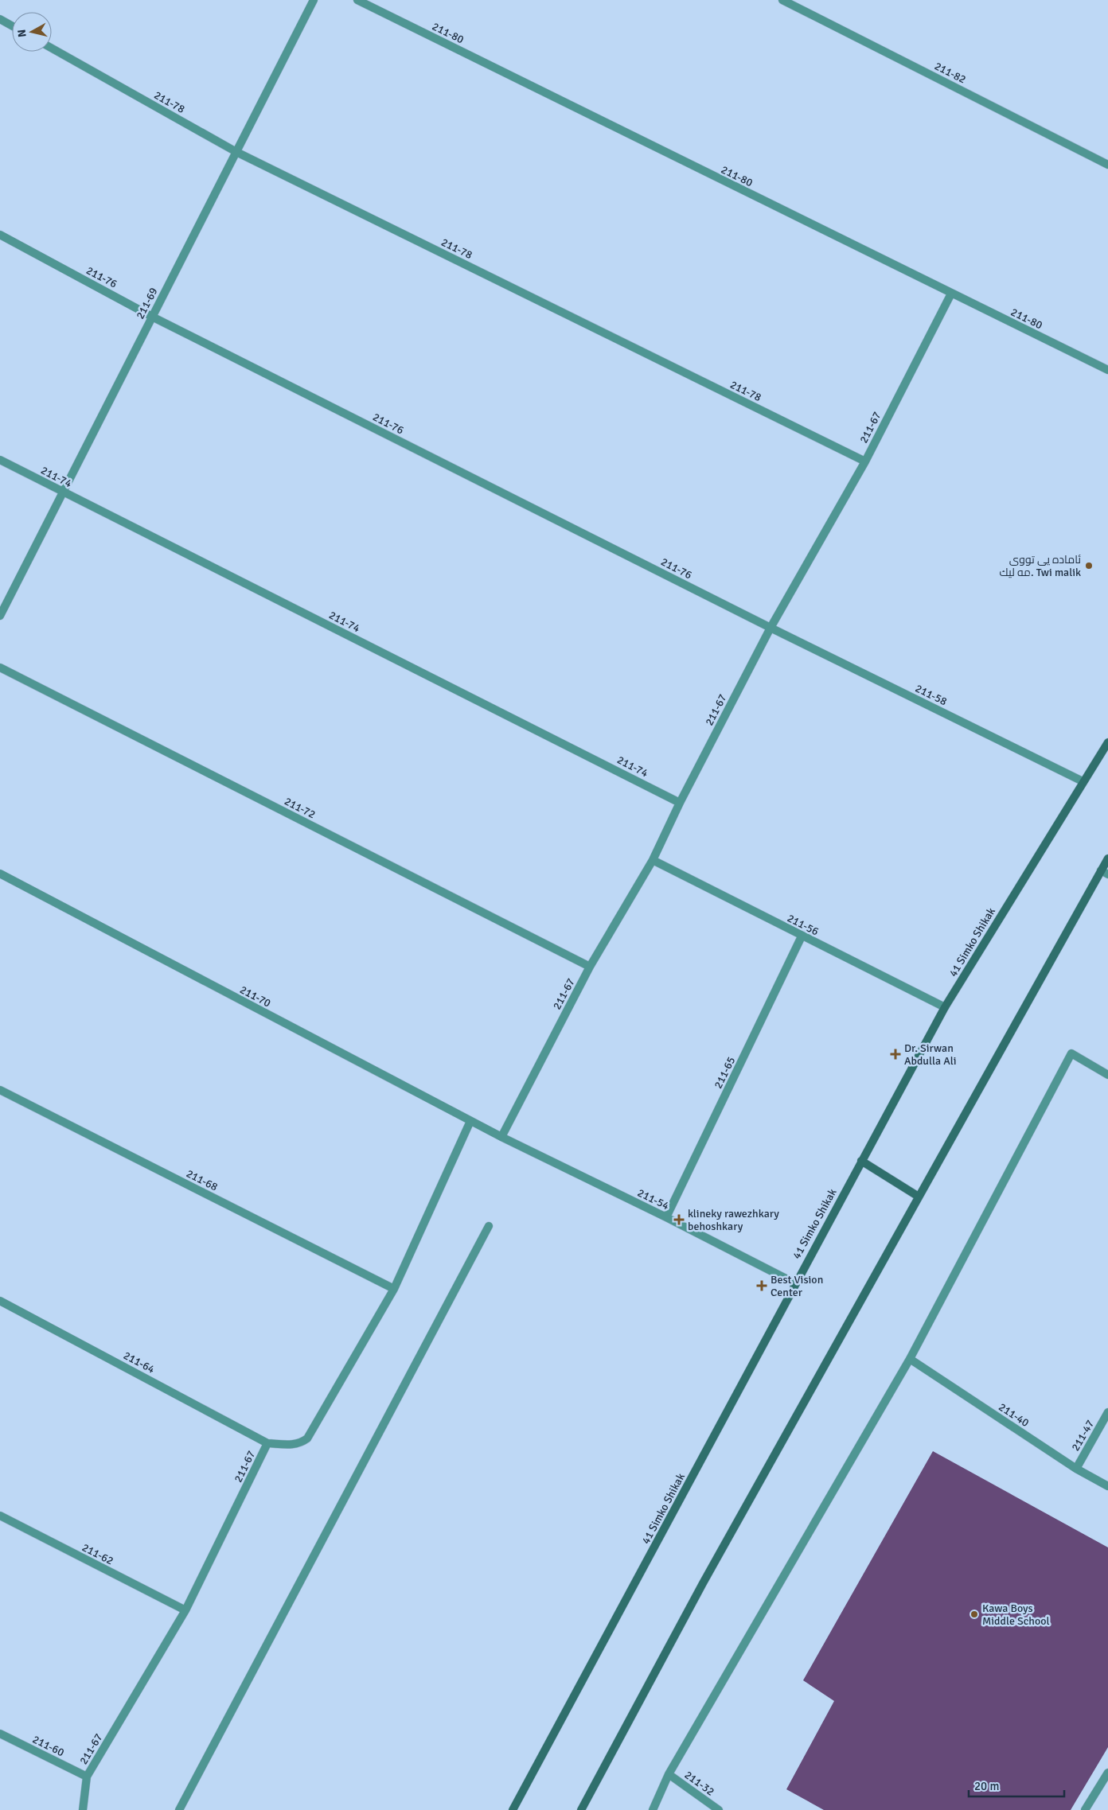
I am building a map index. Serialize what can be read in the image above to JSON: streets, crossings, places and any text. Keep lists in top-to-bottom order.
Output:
{
  "streets": {
    "main road": ["41 Simko Shikak"],
    "street": [
      "211-80",
      "211-82",
      "211-78",
      "211-76",
      "211-69",
      "211-67",
      "211-74",
      "211-58",
      "211-72",
      "211-56",
      "211-70",
      "211-65",
      "211-68",
      "211-54",
      "211-64",
      "211-40",
      "211-47",
      "211-62",
      "211-60",
      "211-32"
    ]
  },
  "crossings": [
    ["211-80", "211-67"],
    ["211-78", "211-69"],
    ["211-78", "211-67"],
    ["211-76", "211-69"],
    ["211-76", "211-67"],
    ["211-76", "211-58"],
    ["211-69", "211-74"],
    ["211-67", "211-74"],
    ["211-67", "211-58"],
    ["211-67", "211-72"],
    ["211-67", "211-56"],
    ["211-67", "211-70"],
    ["211-67", "211-68"],
    ["211-67", "211-54"],
    ["211-67", "211-64"],
    ["211-67", "211-62"],
    ["211-67", "211-60"],
    ["211-58", "41 Simko Shikak"],
    ["211-56", "41 Simko Shikak"],
    ["211-56", "211-65"],
    ["41 Simko Shikak", "211-54"],
    ["211-70", "211-54"],
    ["211-65", "211-54"],
    ["211-40", "211-47"]
  ],
  "places": {
    "other": ["ئاماده يى تووى مه ليك. Twi malik", "Kawa Boys Middle School"],
    "health": ["Dr. Sirwan Abdulla Ali", "klineky rawezhkary behoshkary", "Best Vision Center"]
  },
  "scale_bar": "20 m",
  "north": "left"
}
